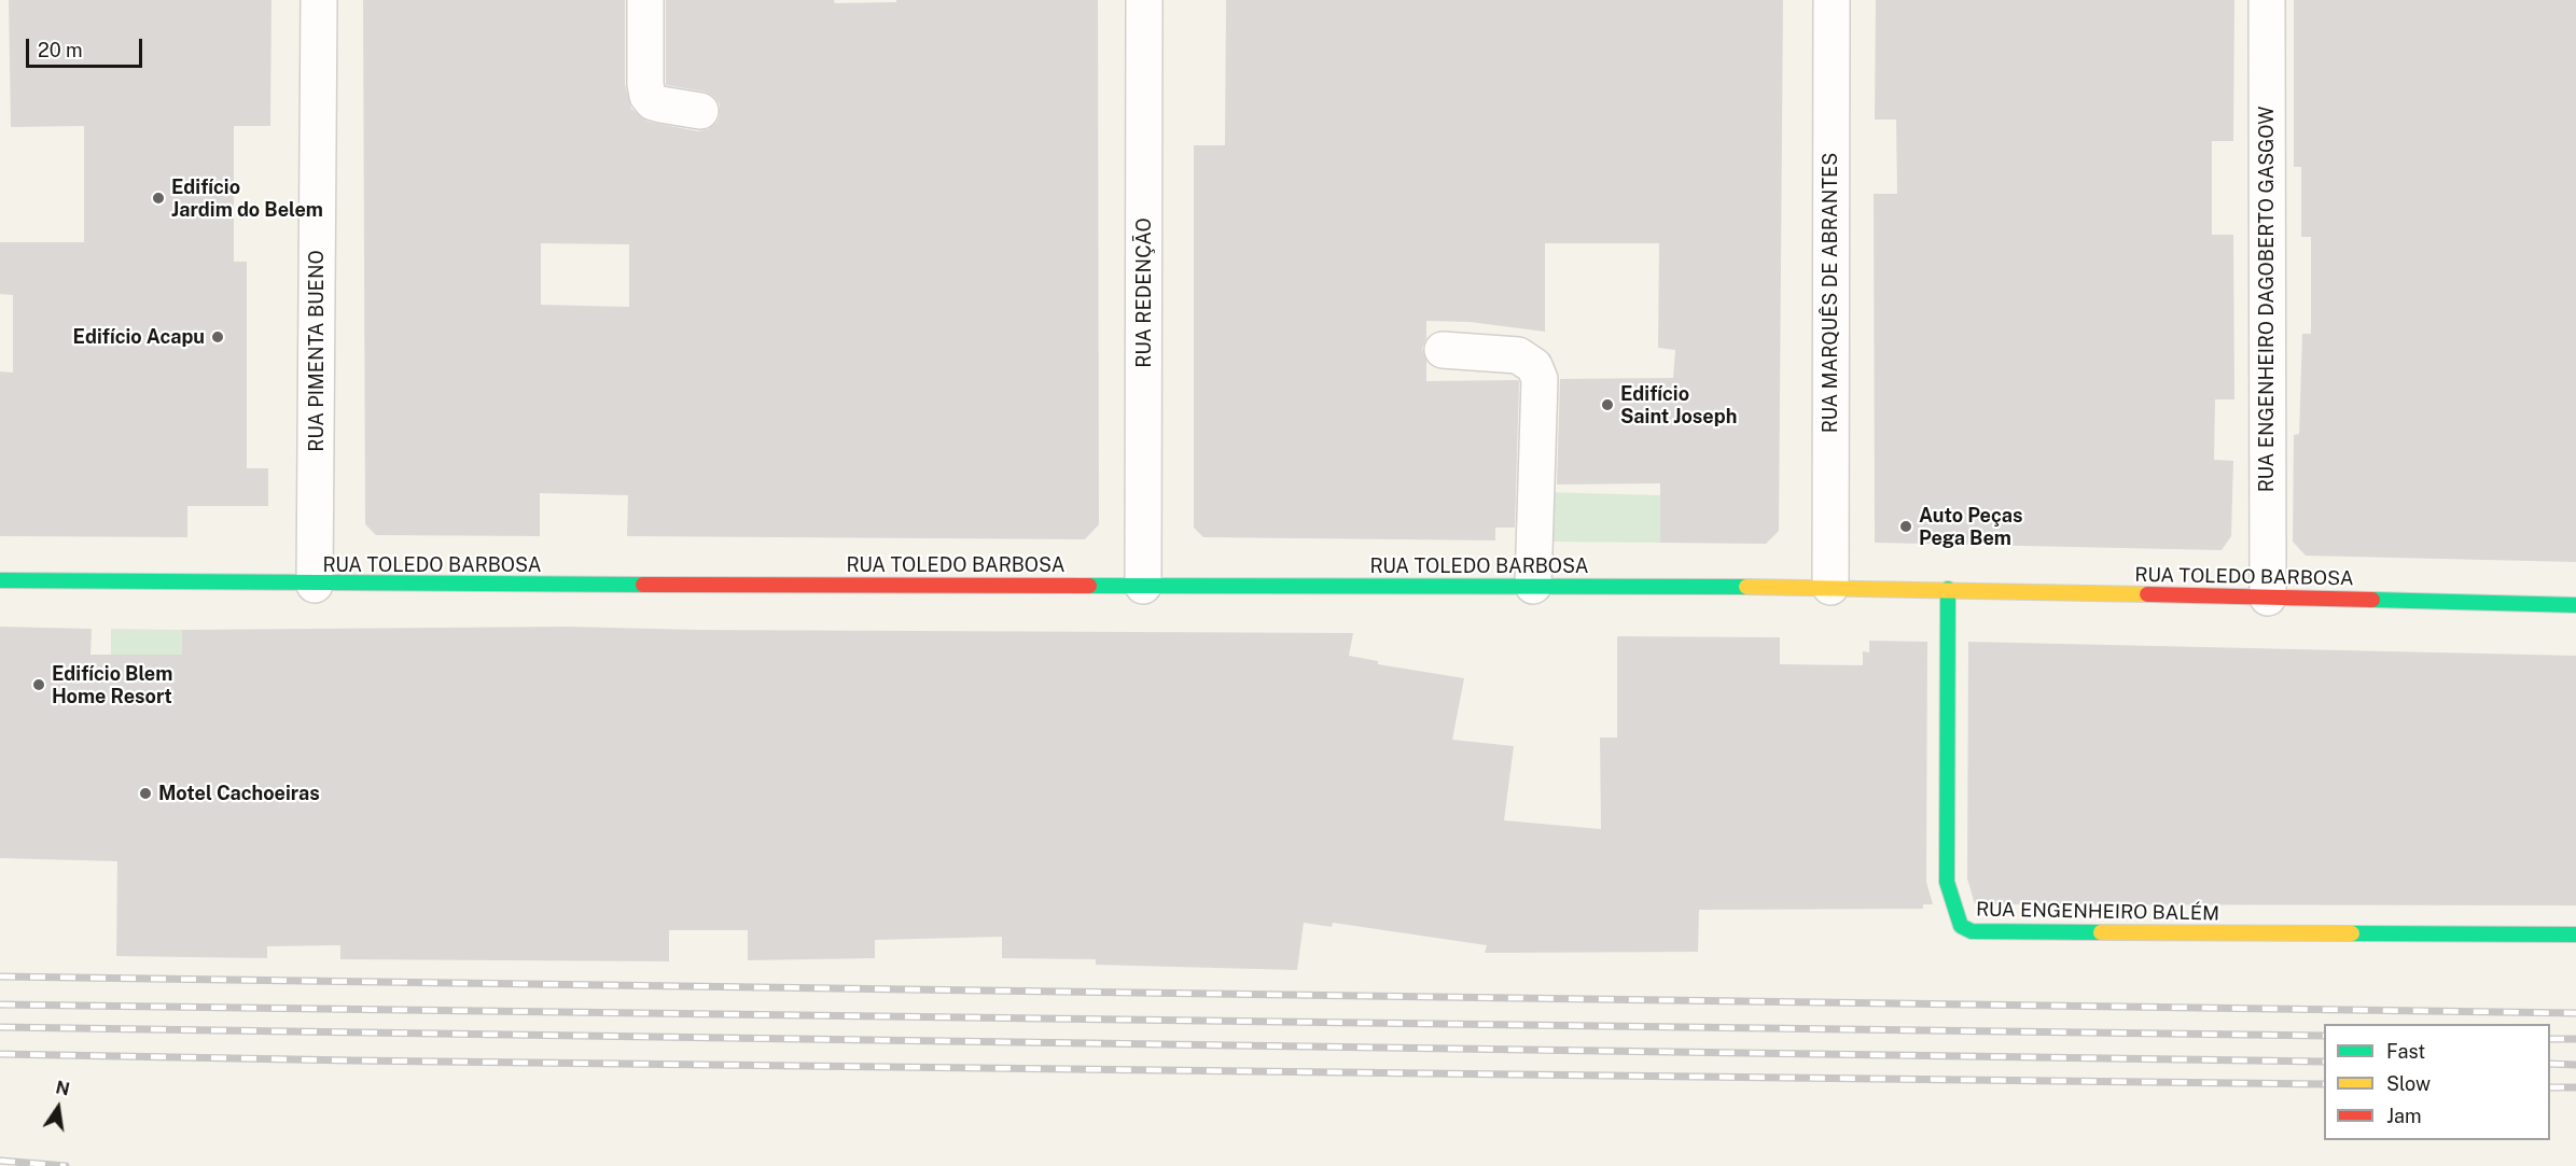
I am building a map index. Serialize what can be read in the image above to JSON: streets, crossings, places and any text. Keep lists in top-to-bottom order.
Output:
{
  "streets": {
    "street": [
      "RUA REDENÇÃO",
      "RUA MARQUÊS DE ABRANTES",
      "RUA ENGENHEIRO DAGOBERTO GASGOW",
      "RUA PIMENTA BUENO",
      "RUA TOLEDO BARBOSA",
      "RUA ENGENHEIRO BALÉM"
    ]
  },
  "crossings": [
    ["RUA REDENÇÃO", "RUA TOLEDO BARBOSA"],
    ["RUA MARQUÊS DE ABRANTES", "RUA TOLEDO BARBOSA"],
    ["RUA ENGENHEIRO DAGOBERTO GASGOW", "RUA TOLEDO BARBOSA"],
    ["RUA PIMENTA BUENO", "RUA TOLEDO BARBOSA"],
    ["RUA TOLEDO BARBOSA", "RUA ENGENHEIRO BALÉM"]
  ],
  "places": [
    "Edifício Jardim do Belem",
    "Edifício Acapu",
    "Edifício Saint Joseph",
    "Auto Peças Pega Bem",
    "Edifício Blem Home Resort",
    "Motel Cachoeiras"
  ],
  "legend": ["Fast", "Slow", "Jam"],
  "scale_bar": "20 m",
  "north": "top"
}
